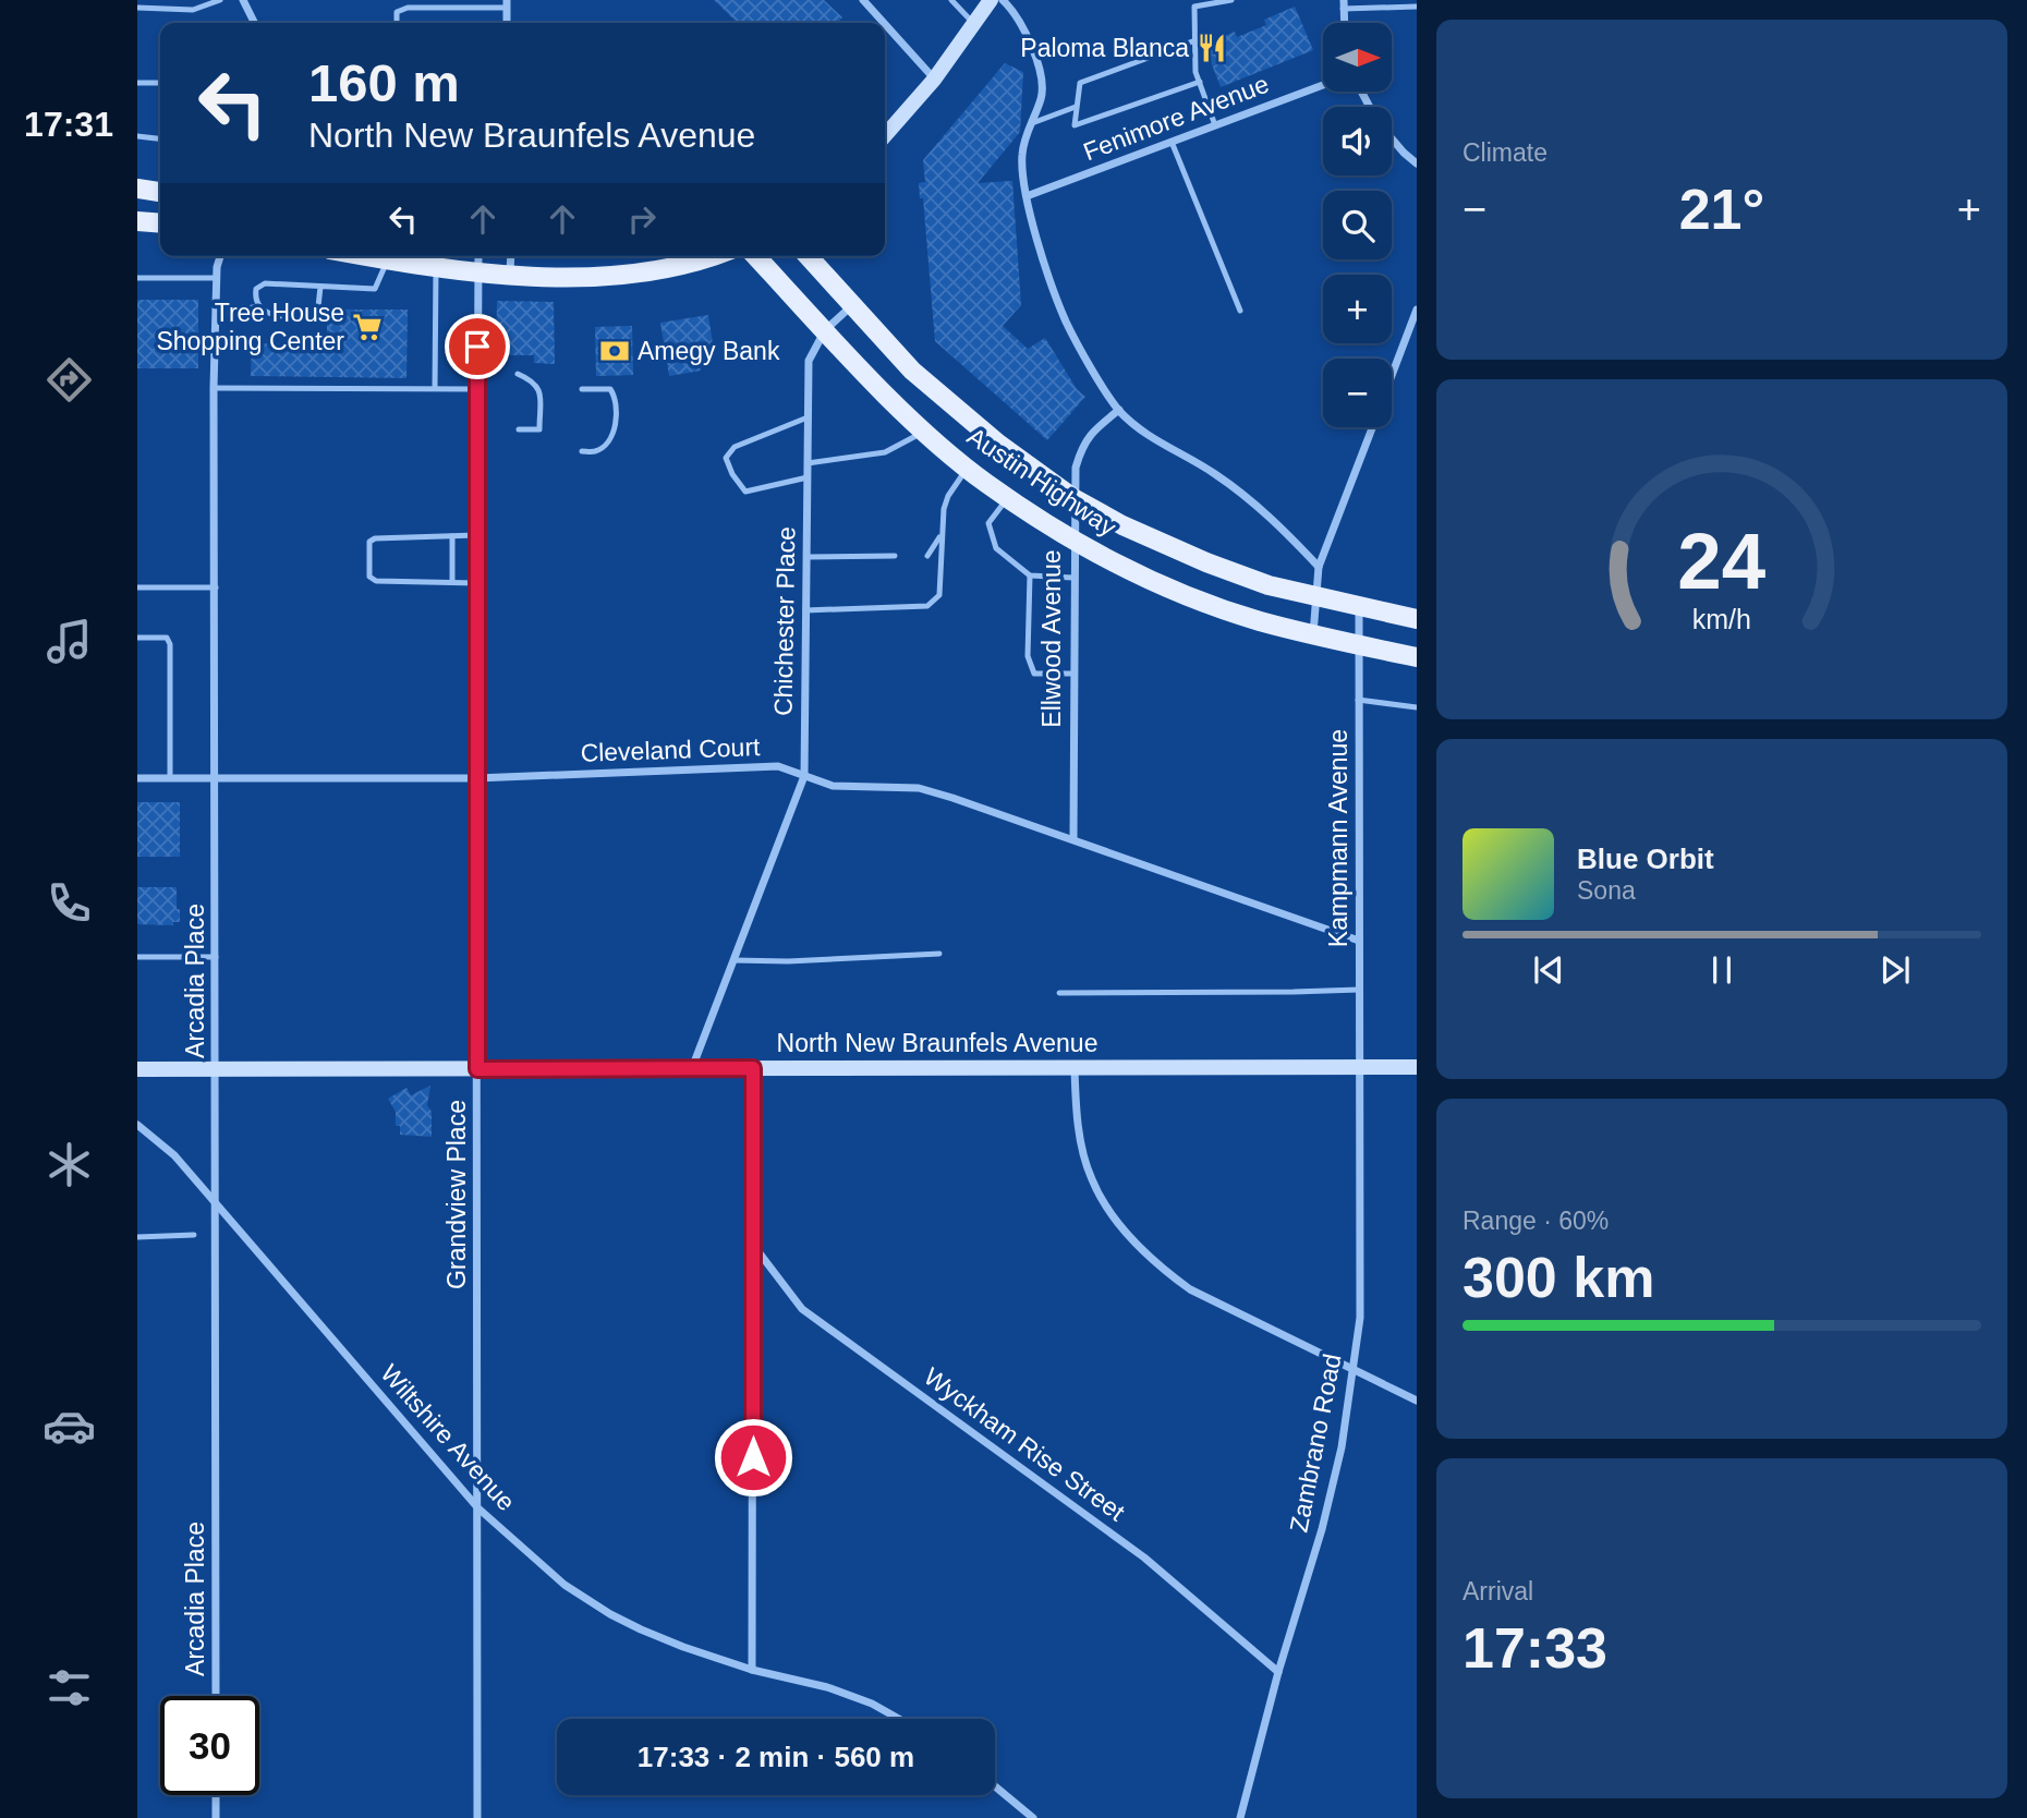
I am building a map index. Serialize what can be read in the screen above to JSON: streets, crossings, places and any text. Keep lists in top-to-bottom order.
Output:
{
  "streets": {
    "main road": ["Austin Highway"],
    "street": [
      "Fenimore Avenue",
      "Chichester Place",
      "Ellwood Avenue",
      "Cleveland Court",
      "Kampmann Avenue",
      "Arcadia Place",
      "North New Braunfels Avenue",
      "Grandview Place",
      "Wiltshire Avenue",
      "Zambrano Road",
      "Wyckham Rise Street"
    ]
  },
  "crossings": [
    ["Austin Highway", "Chichester Place"],
    ["Austin Highway", "Ellwood Avenue"],
    ["Austin Highway", "Kampmann Avenue"],
    ["Chichester Place", "Cleveland Court"],
    ["Chichester Place", "North New Braunfels Avenue"],
    ["Ellwood Avenue", "Cleveland Court"],
    ["Cleveland Court", "Kampmann Avenue"],
    ["Cleveland Court", "Arcadia Place"],
    ["Cleveland Court", "Grandview Place"],
    ["Kampmann Avenue", "North New Braunfels Avenue"],
    ["Kampmann Avenue", "Zambrano Road"],
    ["Arcadia Place", "North New Braunfels Avenue"],
    ["Arcadia Place", "Wiltshire Avenue"],
    ["North New Braunfels Avenue", "Grandview Place"],
    ["North New Braunfels Avenue", "Zambrano Road"],
    ["Grandview Place", "Wiltshire Avenue"],
    ["Zambrano Road", "Wyckham Rise Street"]
  ],
  "places": {
    "restaurant": ["Paloma Blanca"],
    "supermarket": ["Tree House Shopping Center"],
    "bank": ["Amegy Bank"]
  },
  "north": "right",
  "page": {
    "tabs": "17:31",
    "tile": [
      "Climate",
      ["Range · 60%", "300 km"],
      ["Arrival", "17:33"]
    ],
    "map_buttons": ["+", "−"],
    "turn": ["160 m", "North New Braunfels Avenue"],
    "heat": ["−", "21°", "+"],
    "song": ["Blue Orbit", "Sona"],
    "limit": "30",
    "trip": "17:33 · 2 min · 560 m",
    "gauge": ["24", "km/h"]
  }
}
